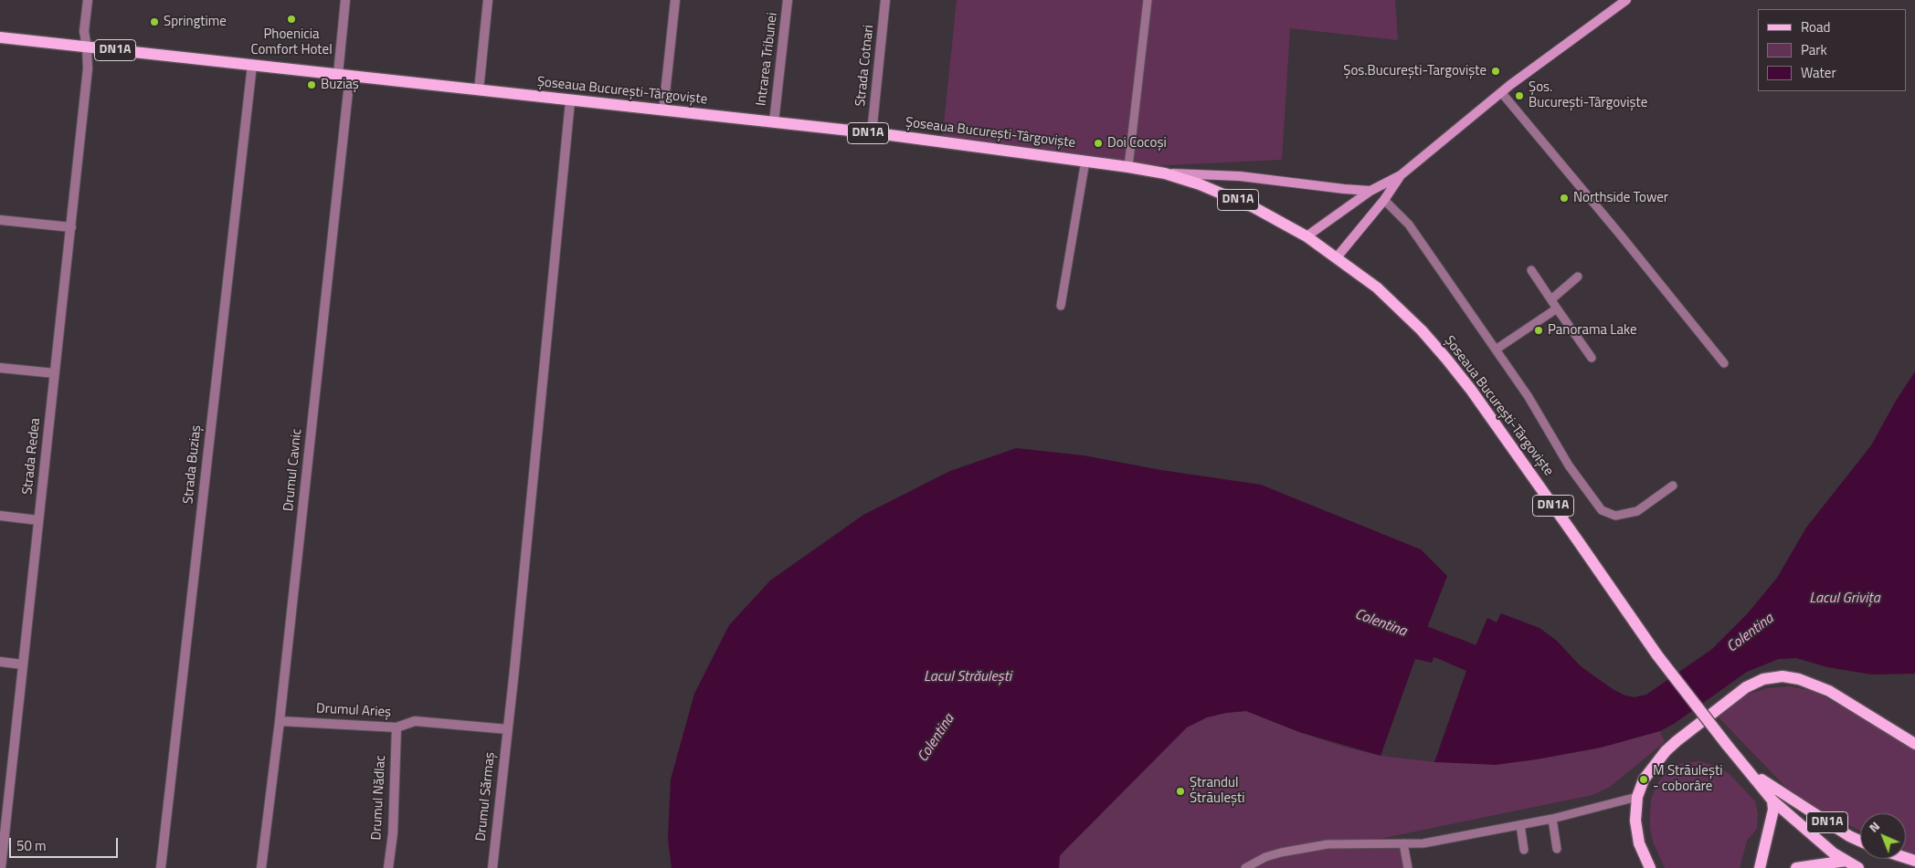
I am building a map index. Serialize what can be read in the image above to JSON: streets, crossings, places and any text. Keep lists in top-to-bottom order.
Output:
{
  "streets": {
    "main road": ["DN1A", "Șoseaua București-Târgoviște"],
    "street": [
      "Intrarea Tribunei",
      "Strada Cotnari",
      "Strada Redea",
      "Strada Buziaș",
      "Drumul Cavnic",
      "Drumul Arieș",
      "Drumul Sărmaș",
      "Drumul Nădlac"
    ]
  },
  "crossings": [
    ["DN1A", "Șoseaua București-Târgoviște"],
    ["Intrarea Tribunei", "Șoseaua București-Târgoviște"],
    ["Strada Cotnari", "Șoseaua București-Târgoviște"],
    ["Șoseaua București-Târgoviște", "Strada Redea"],
    ["Șoseaua București-Târgoviște", "Strada Buziaș"],
    ["Șoseaua București-Târgoviște", "Drumul Cavnic"],
    ["Șoseaua București-Târgoviște", "Drumul Sărmaș"],
    ["Drumul Cavnic", "Drumul Arieș"],
    ["Drumul Arieș", "Drumul Sărmaș"],
    ["Drumul Arieș", "Drumul Nădlac"]
  ],
  "water": ["Lacul Grivița", "Colentina", "Lacul Străulești"],
  "places": [
    "Phoenicia Comfort Hotel",
    "Springtime",
    "Șos.București-Targoviște",
    "Buziaș",
    "Șos. București-Târgoviște",
    "Doi Cocoși",
    "Northside Tower",
    "Panorama Lake",
    "M Străulești - coborâre",
    "Ștrandul Străulești"
  ],
  "legend": ["Road", "Park", "Water"],
  "scale_bar": "50 m",
  "north": "top left"
}
